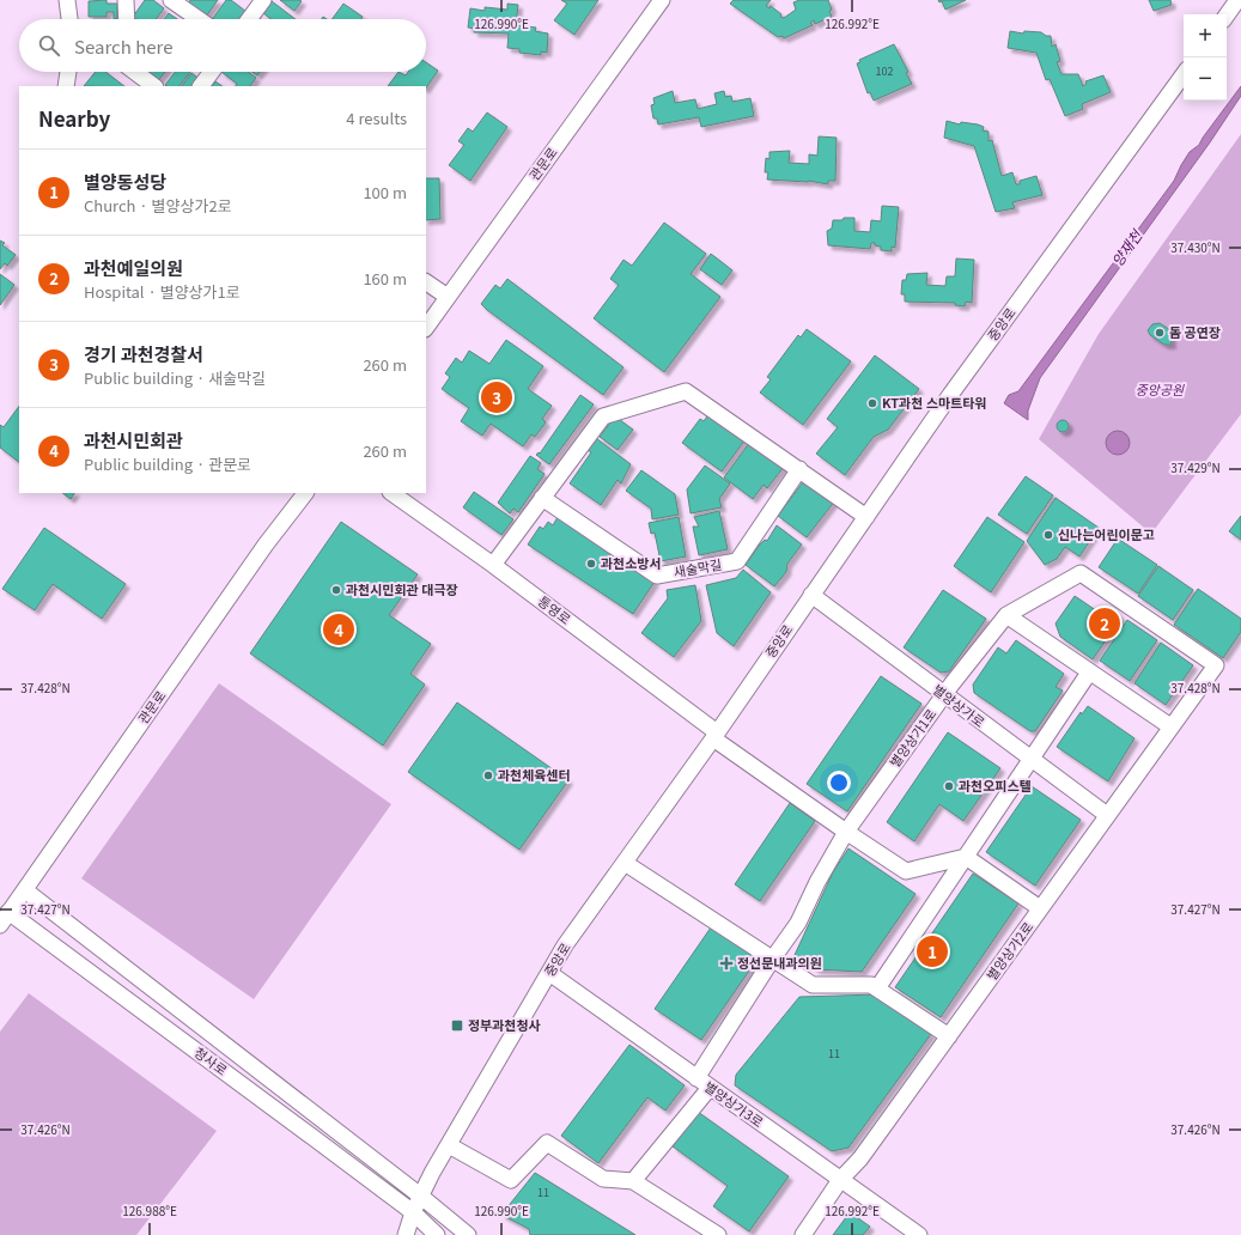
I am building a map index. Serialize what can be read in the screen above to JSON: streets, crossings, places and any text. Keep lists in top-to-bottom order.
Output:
{
  "streets": {
    "street": [
      "관문로",
      "중앙로",
      "새술막길",
      "통영로",
      "별양상가로",
      "별양상가1로",
      "별양상가2로",
      "청사로",
      "별양상가3로"
    ]
  },
  "crossings": [
    ["관문로", "청사로"],
    ["중앙로", "통영로"],
    ["중앙로", "별양상가로"],
    ["중앙로", "청사로"],
    ["중앙로", "별양상가3로"],
    ["통영로", "별양상가1로"],
    ["별양상가로", "별양상가1로"],
    ["별양상가로", "별양상가2로"],
    ["별양상가1로", "별양상가2로"],
    ["별양상가1로", "별양상가3로"],
    ["별양상가2로", "별양상가3로"]
  ],
  "water": ["양재천"],
  "parks": ["중앙공원"],
  "places": {
    "other": [
      "돔 공연장",
      "KT과천 스마트타워",
      "신나는어린이문고",
      "과천소방서",
      "과천시민회관 대극장",
      "과천체육센터",
      "과천오피스텔"
    ],
    "health": ["정선문내과의원"],
    "transit": ["정부과천청사"]
  },
  "house_numbers": ["102", "11", "11"],
  "page": {
    "map_buttons": ["+", "−"],
    "search": "Search here",
    "heading": ["Nearby", "4 results"],
    "list": [
      {
        "mark": "1",
        "name": "별양동성당",
        "note": "Church · 별양상가2로",
        "value": "100 m"
      },
      {
        "mark": "2",
        "name": "과천예일의원",
        "note": "Hospital · 별양상가1로",
        "value": "160 m"
      },
      {
        "mark": "3",
        "name": "경기 과천경찰서",
        "note": "Public building · 새술막길",
        "value": "260 m"
      },
      {
        "mark": "4",
        "name": "과천시민회관",
        "note": "Public building · 관문로",
        "value": "260 m"
      }
    ],
    "pins": [
      "3",
      "2",
      "4",
      "1"
    ]
  },
  "coordinates": [
    "126.990°E",
    "126.992°E",
    "37.430°N",
    "37.429°N",
    "37.428°N",
    "37.427°N",
    "37.426°N",
    "126.988°E"
  ]
}
